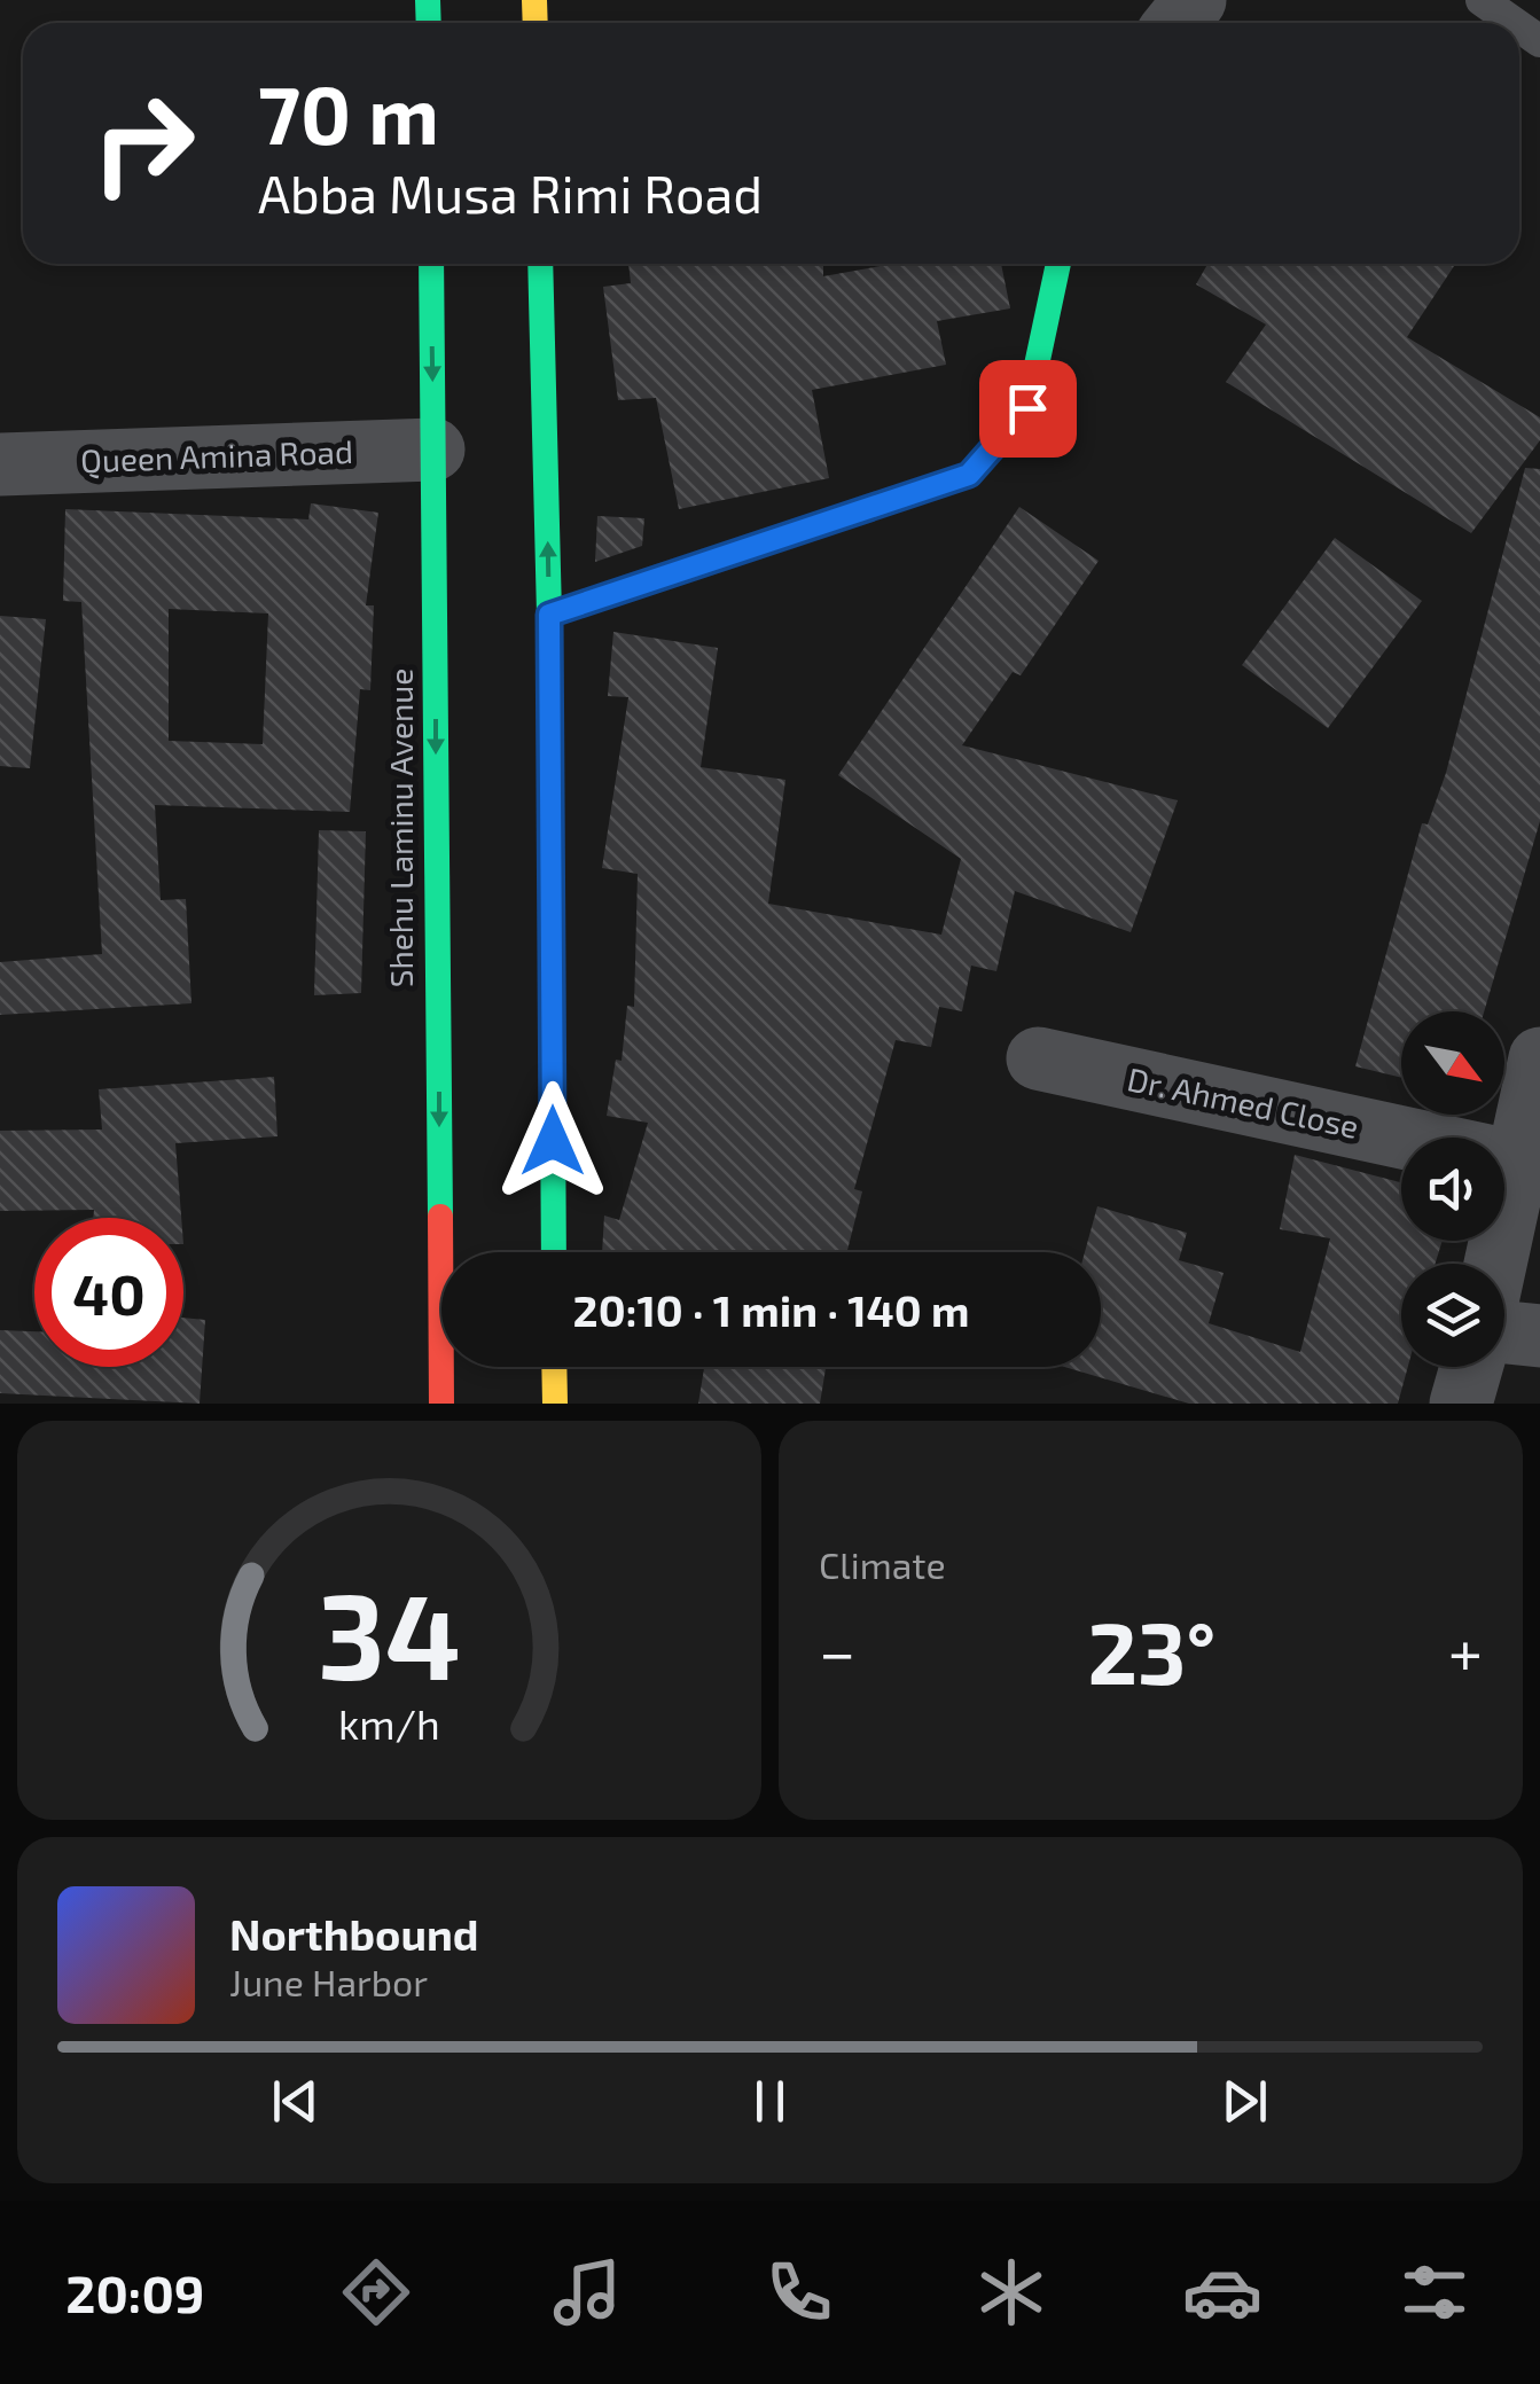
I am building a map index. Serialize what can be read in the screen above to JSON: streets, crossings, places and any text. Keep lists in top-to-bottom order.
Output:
{
  "streets": {
    "street": ["Queen Amina Road", "Shehu Laminu Avenue", "Dr. Ahmed Close"]
  },
  "crossings": [
    ["Queen Amina Road", "Shehu Laminu Avenue"]
  ],
  "north": "bottom right",
  "page": {
    "turn": ["70 m", "Abba Musa Rimi Road"],
    "limit": "40",
    "trip": "20:10 · 1 min · 140 m",
    "tile": "Climate",
    "heat": ["−", "23°", "+"],
    "song": ["Northbound", "June Harbor"],
    "tabs": "20:09",
    "gauge": ["34", "km/h"]
  }
}
